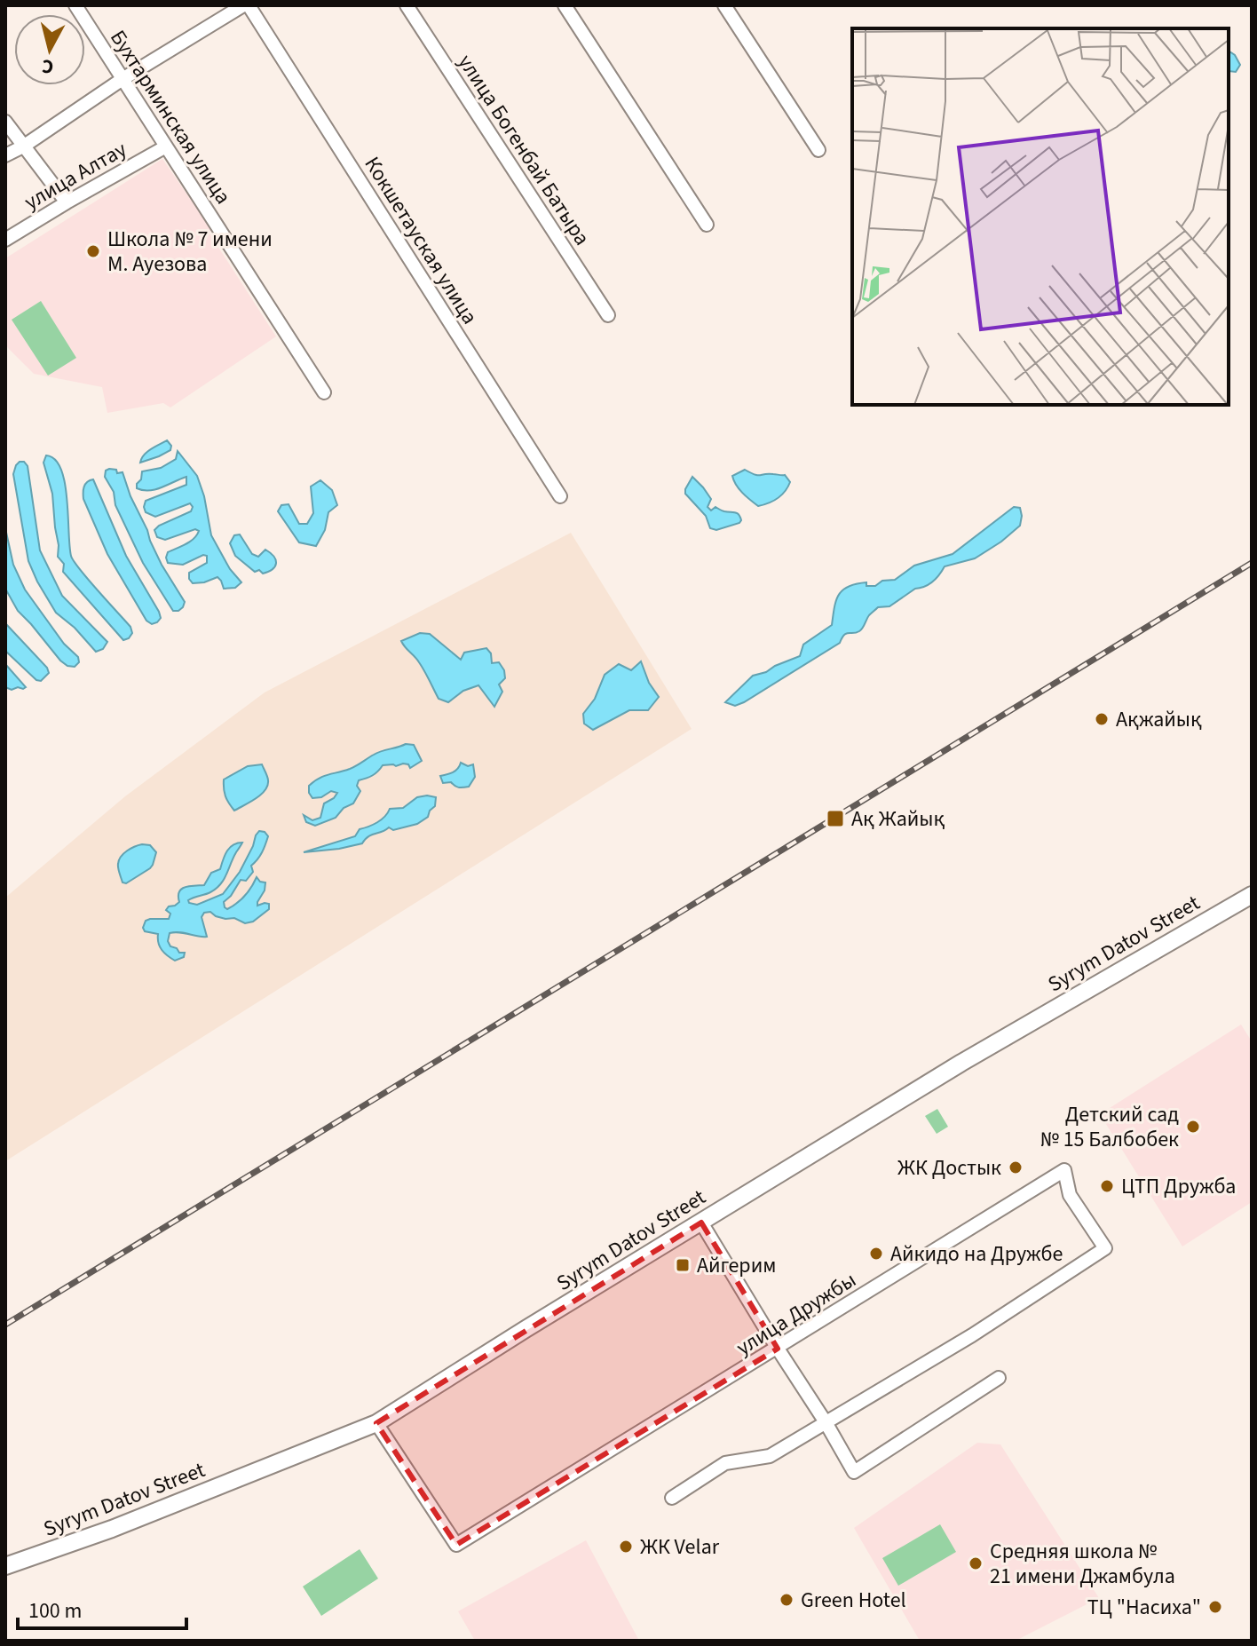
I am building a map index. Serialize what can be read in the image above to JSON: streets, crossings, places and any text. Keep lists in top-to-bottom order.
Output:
{
  "streets": {
    "main road": ["Syrym Datov Street"],
    "street": [
      "Бухтарминская улица",
      "улица Богенбай Батыра",
      "улица Алтау",
      "Кокшетауская улица",
      "улица Дружбы"
    ]
  },
  "crossings": [
    ["Бухтарминская улица", "улица Алтау"],
    ["Syrym Datov Street", "улица Дружбы"]
  ],
  "places": {
    "other": [
      "Школа № 7 имени М. Ауезова",
      "Ақжайық",
      "Детский сад № 15 Балбобек",
      "ЖК Достык",
      "ЦТП Дружба",
      "Айкидо на Дружбе",
      "ЖК Velar",
      "Средняя школа № 21 имени Джамбула",
      "Green Hotel",
      "ТЦ \"Насиха\""
    ],
    "transit": ["Ақ Жайық", "Айгерим"]
  },
  "scale_bar": "100 m",
  "north": "bottom"
}
